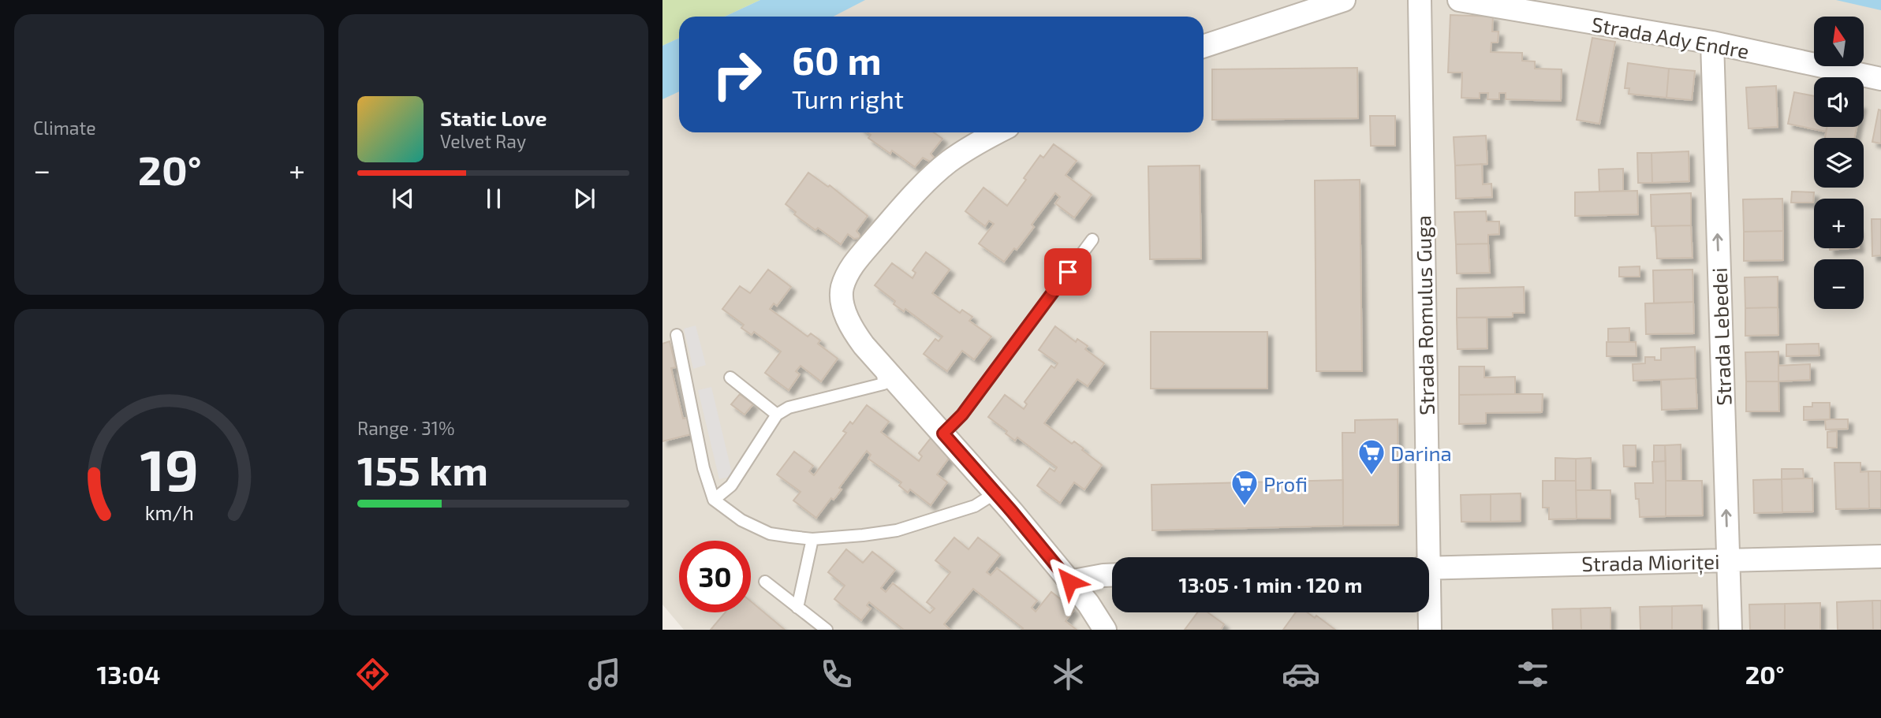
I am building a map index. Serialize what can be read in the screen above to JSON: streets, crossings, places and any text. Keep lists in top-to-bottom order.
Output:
{
  "streets": {
    "street": [
      "Strada Ady Endre",
      "Strada Romulus Guga",
      "Strada Lebedei",
      "Strada Mioriței"
    ]
  },
  "crossings": [
    ["Strada Ady Endre", "Strada Lebedei"],
    ["Strada Lebedei", "Strada Mioriței"]
  ],
  "one_way": ["Strada Lebedei"],
  "places": {
    "supermarket": ["Darina", "Profi"]
  },
  "north": "top",
  "page": {
    "tile": [
      "Climate",
      ["Range · 31%", "155 km"]
    ],
    "map_buttons": ["+", "−"],
    "turn": ["60 m", "Turn right"],
    "song": ["Static Love", "Velvet Ray"],
    "heat": ["−", "20°", "+"],
    "limit": "30",
    "trip": "13:05 · 1 min · 120 m",
    "tabs": ["13:04", "20°"],
    "gauge": ["19", "km/h"]
  }
}
